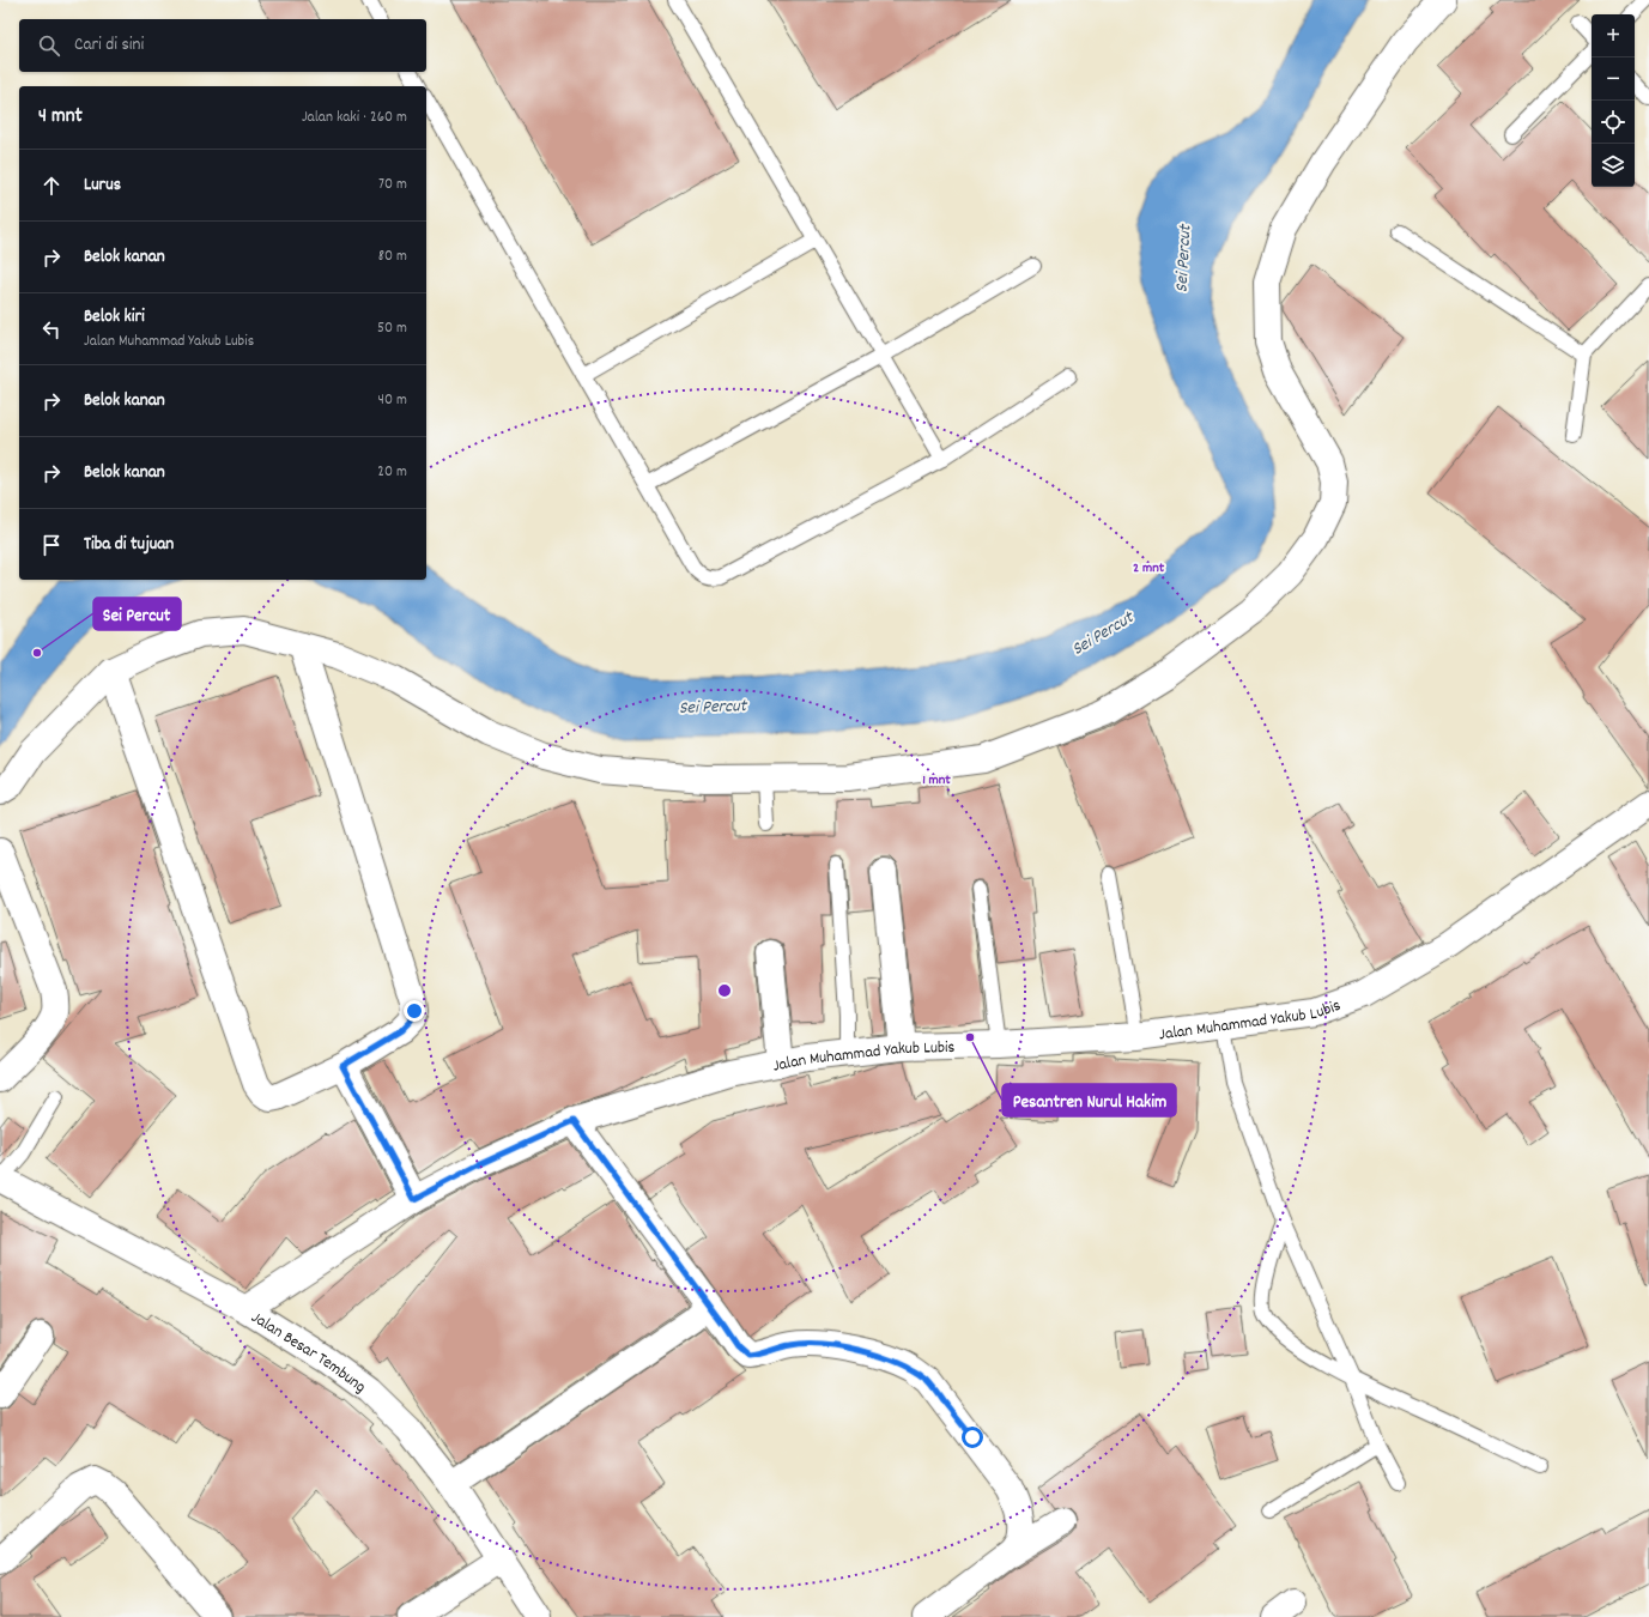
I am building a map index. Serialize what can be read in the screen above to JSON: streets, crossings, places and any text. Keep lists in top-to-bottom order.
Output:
{
  "streets": {
    "main road": ["Jalan Muhammad Yakub Lubis", "Jalan Besar Tembung"]
  },
  "crossings": [
    ["Jalan Muhammad Yakub Lubis", "Jalan Besar Tembung"]
  ],
  "water": ["Sei Percut"],
  "places": ["Sei Percut", "Pesantren Nurul Hakim"],
  "page": {
    "map_buttons": ["+", "−"],
    "search": "Cari di sini",
    "heading": ["4 mnt", "Jalan kaki · 260 m"],
    "list": [
      ["Lurus", "70 m"],
      ["Belok kanan", "80 m"],
      ["Belok kiri", "Jalan Muhammad Yakub Lubis", "50 m"],
      ["Belok kanan", "40 m"],
      ["Belok kanan", "20 m"],
      "Tiba di tujuan"
    ]
  },
  "rings": ["2 mnt", "1 mnt"]
}
